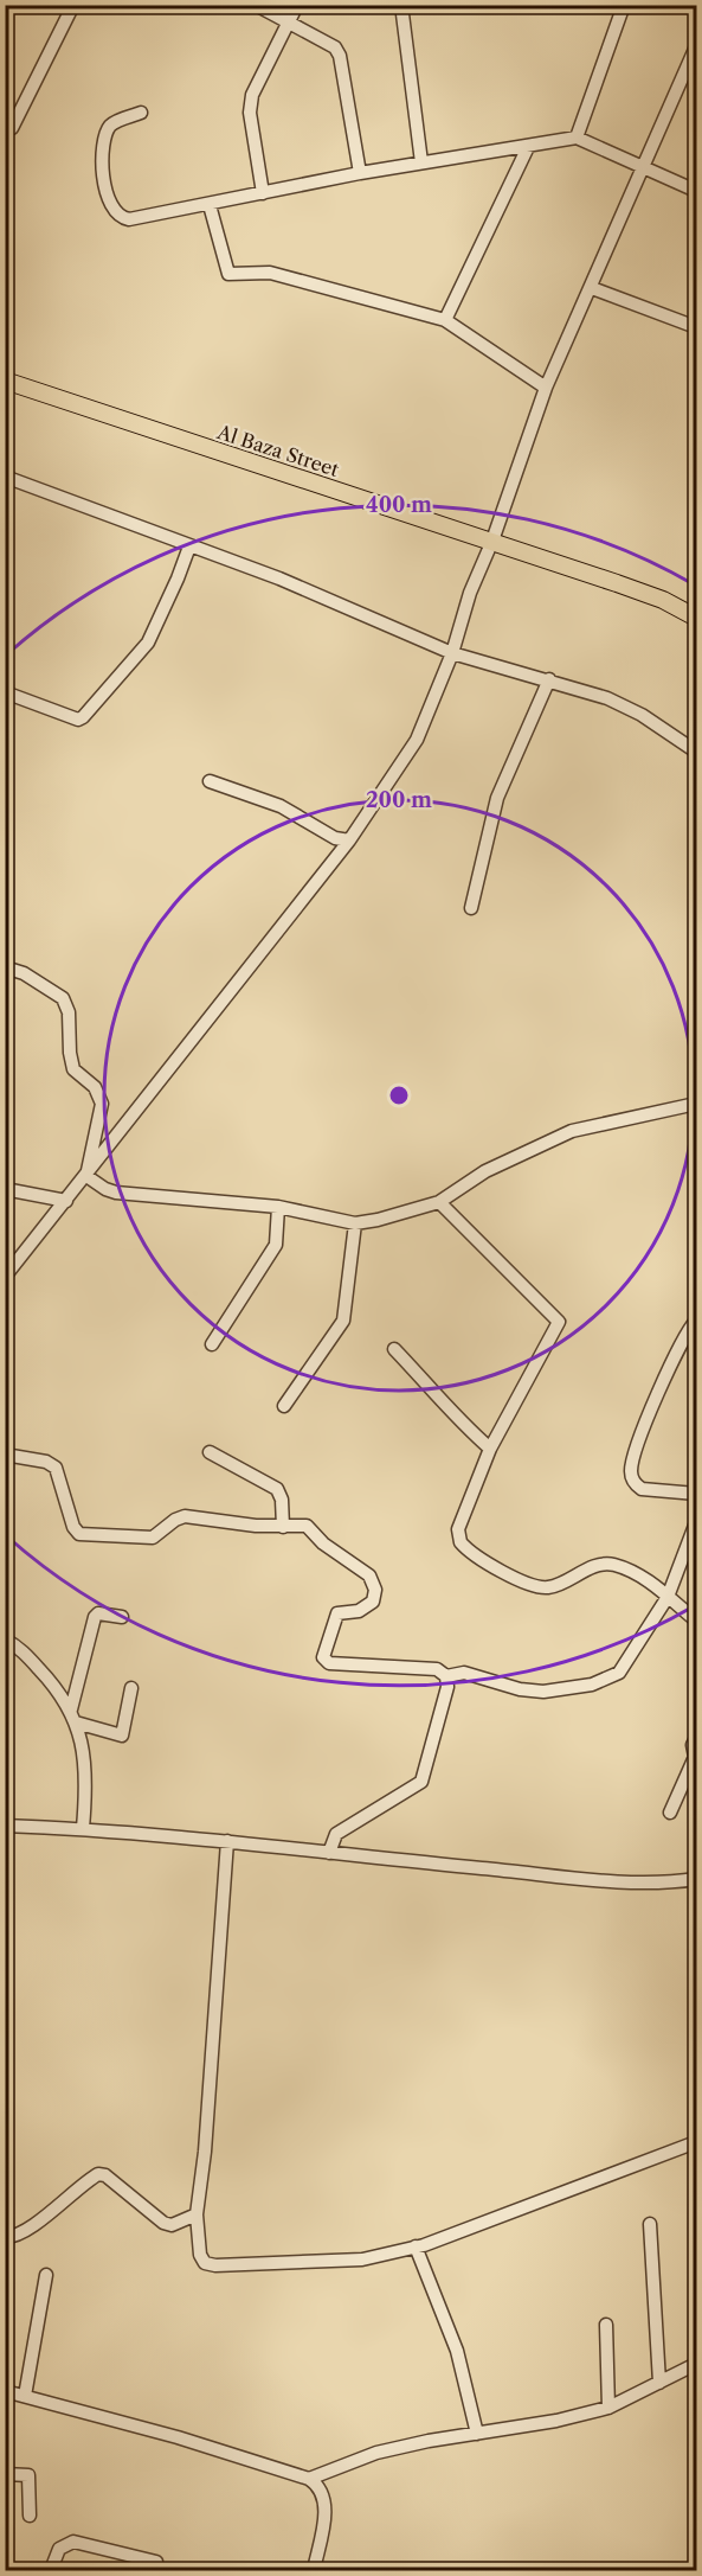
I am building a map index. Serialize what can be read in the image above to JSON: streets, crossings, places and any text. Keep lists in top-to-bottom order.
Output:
{
  "streets": {
    "main road": ["Al Baza Street"]
  },
  "rings": ["400 m", "200 m"]
}
